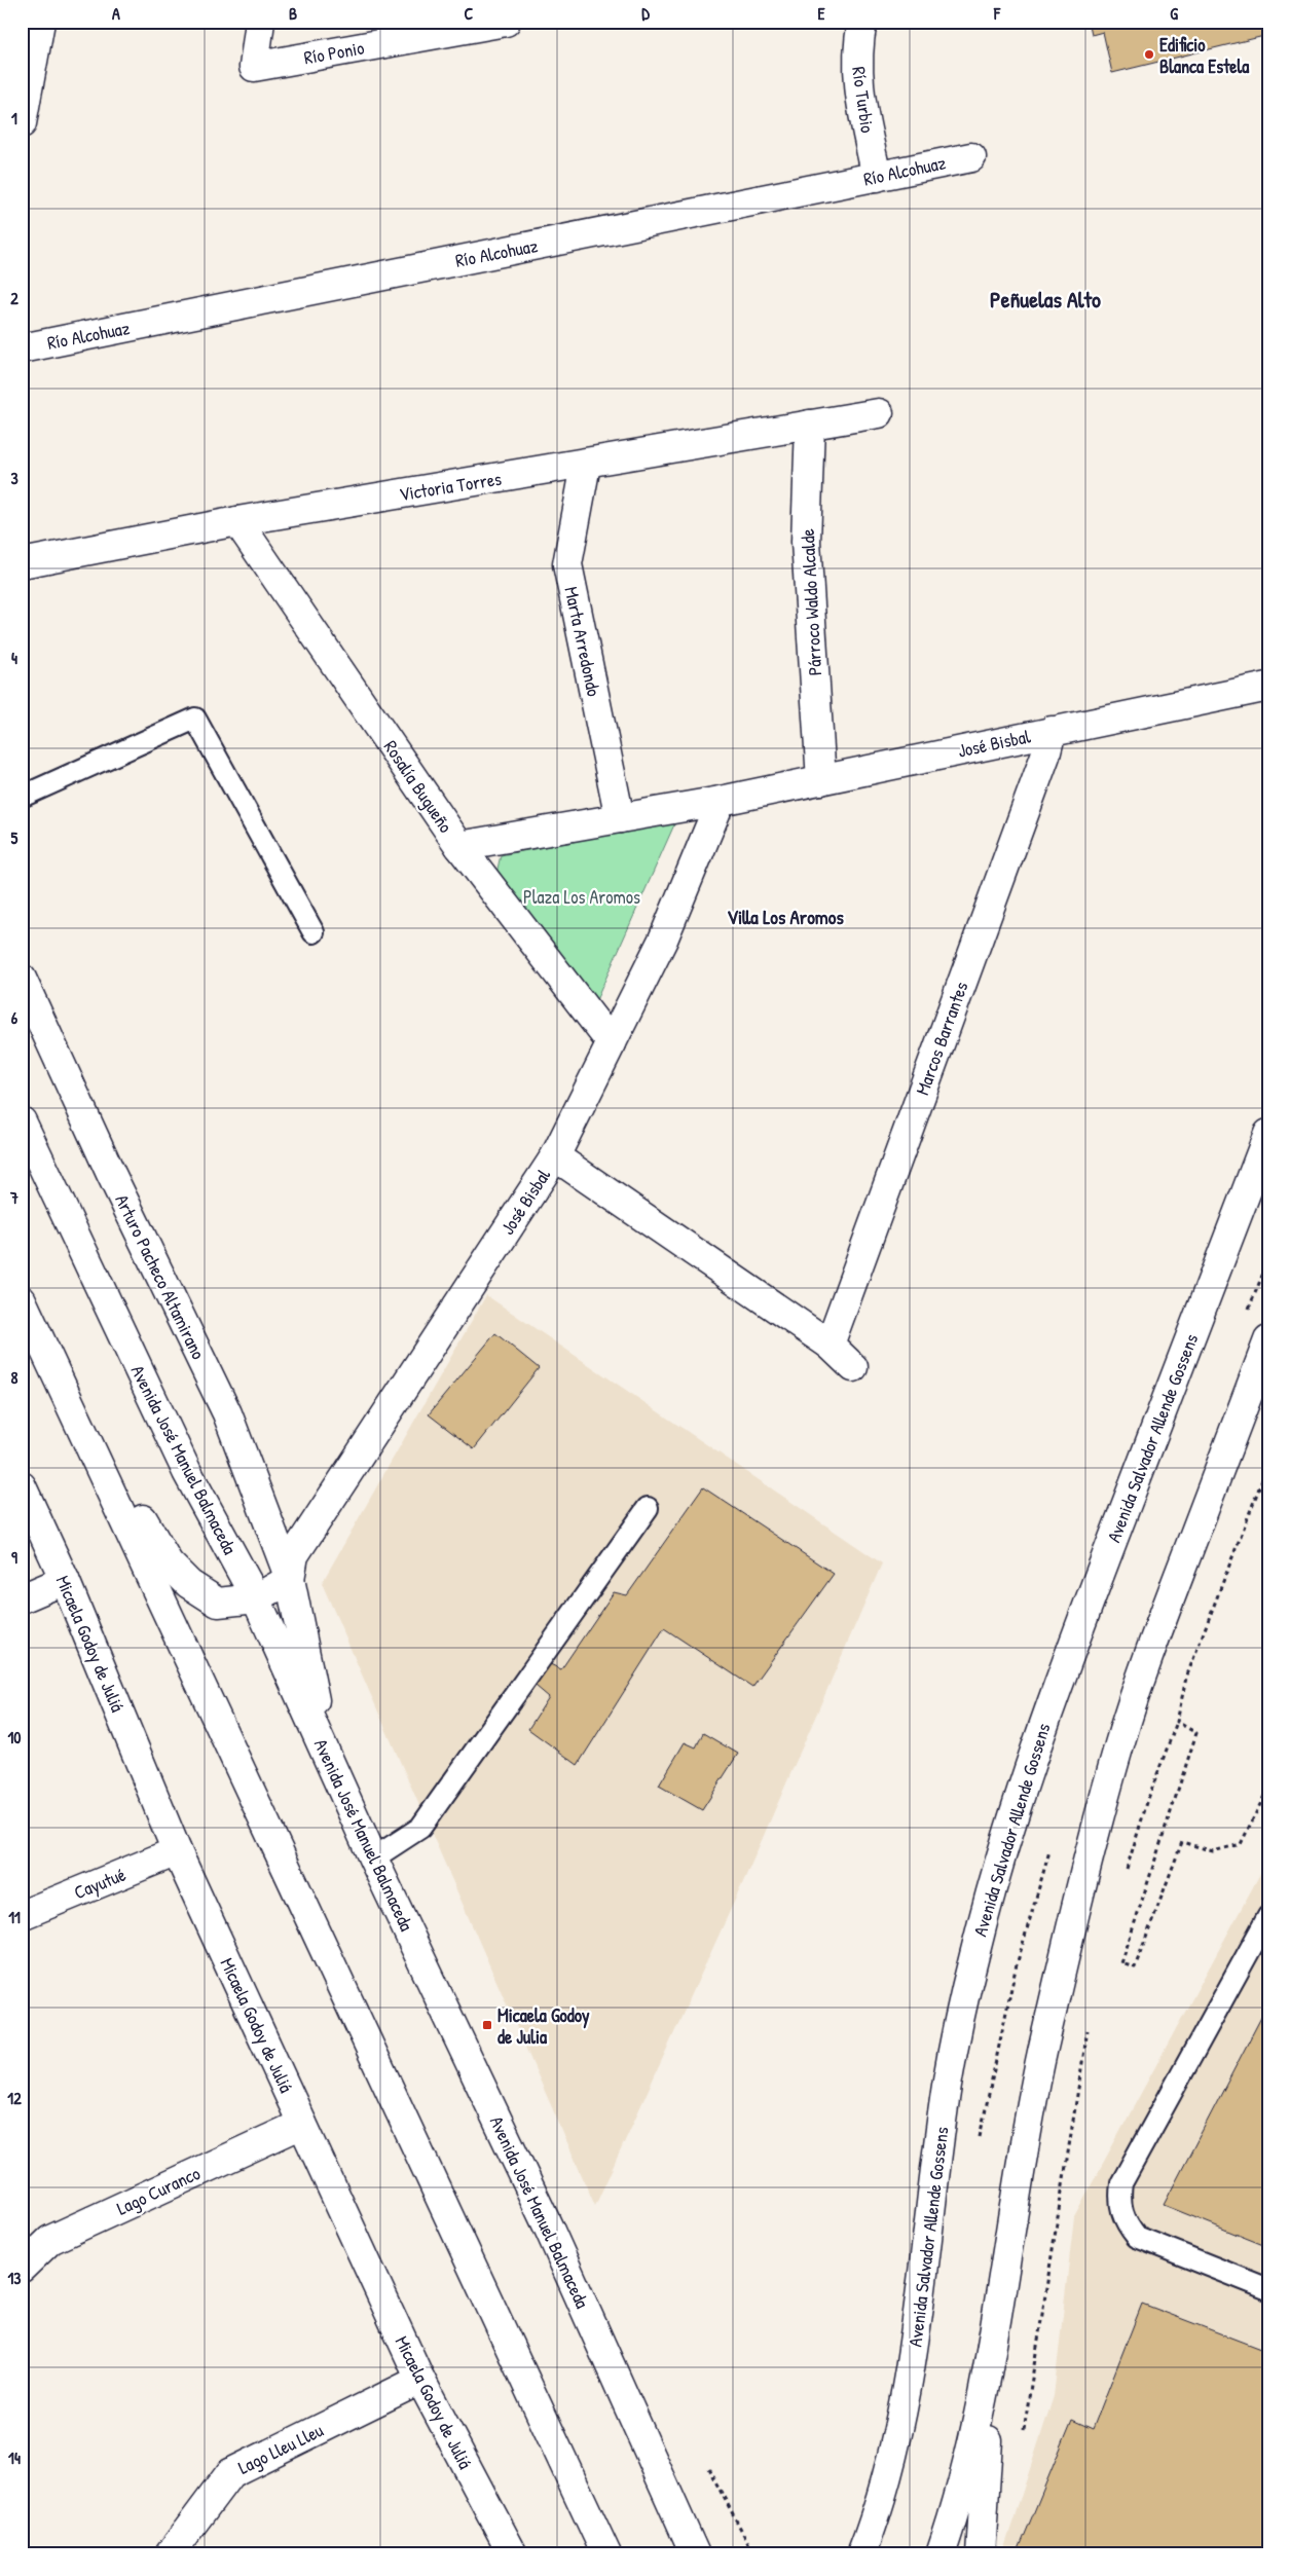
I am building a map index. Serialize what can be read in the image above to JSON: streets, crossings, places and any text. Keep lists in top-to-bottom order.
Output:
{
  "streets": {
    "street": [
      "Río Ponio",
      "Río Turbio",
      "Río Alcohuaz",
      "Victoria Torres",
      "Párroco Waldo Alcalde",
      "Marta Arredondo",
      "José Bisbal",
      "Rosalía Bugueño",
      "Marcos Barrantes",
      "Arturo Pacheco Altamirano",
      "Avenida Salvador Allende Gossens",
      "Avenida José Manuel Balmaceda",
      "Micaela Godoy de Juliá",
      "Cayutué",
      "Lago Curanco",
      "Lago Lleu Lleu"
    ]
  },
  "crossings": [
    ["Río Turbio", "Río Alcohuaz"],
    ["Victoria Torres", "Párroco Waldo Alcalde"],
    ["Victoria Torres", "Marta Arredondo"],
    ["Victoria Torres", "Rosalía Bugueño"],
    ["Párroco Waldo Alcalde", "José Bisbal"],
    ["Marta Arredondo", "José Bisbal"],
    ["José Bisbal", "Rosalía Bugueño"],
    ["José Bisbal", "Marcos Barrantes"],
    ["José Bisbal", "Arturo Pacheco Altamirano"],
    ["Micaela Godoy de Juliá", "Cayutué"],
    ["Micaela Godoy de Juliá", "Lago Curanco"],
    ["Micaela Godoy de Juliá", "Lago Lleu Lleu"]
  ],
  "districts": ["Peñuelas Alto", "Villa Los Aromos"],
  "parks": ["Plaza Los Aromos"],
  "places": {
    "other": ["Edificio Blanca Estela"],
    "transit": ["Micaela Godoy de Julia"]
  },
  "grid": {
    "columns": [
      "A",
      "B",
      "C",
      "D",
      "E",
      "F",
      "G"
    ],
    "rows": [
      "1",
      "2",
      "3",
      "4",
      "5",
      "6",
      "7",
      "8",
      "9",
      "10",
      "11",
      "12",
      "13",
      "14"
    ]
  }
}
